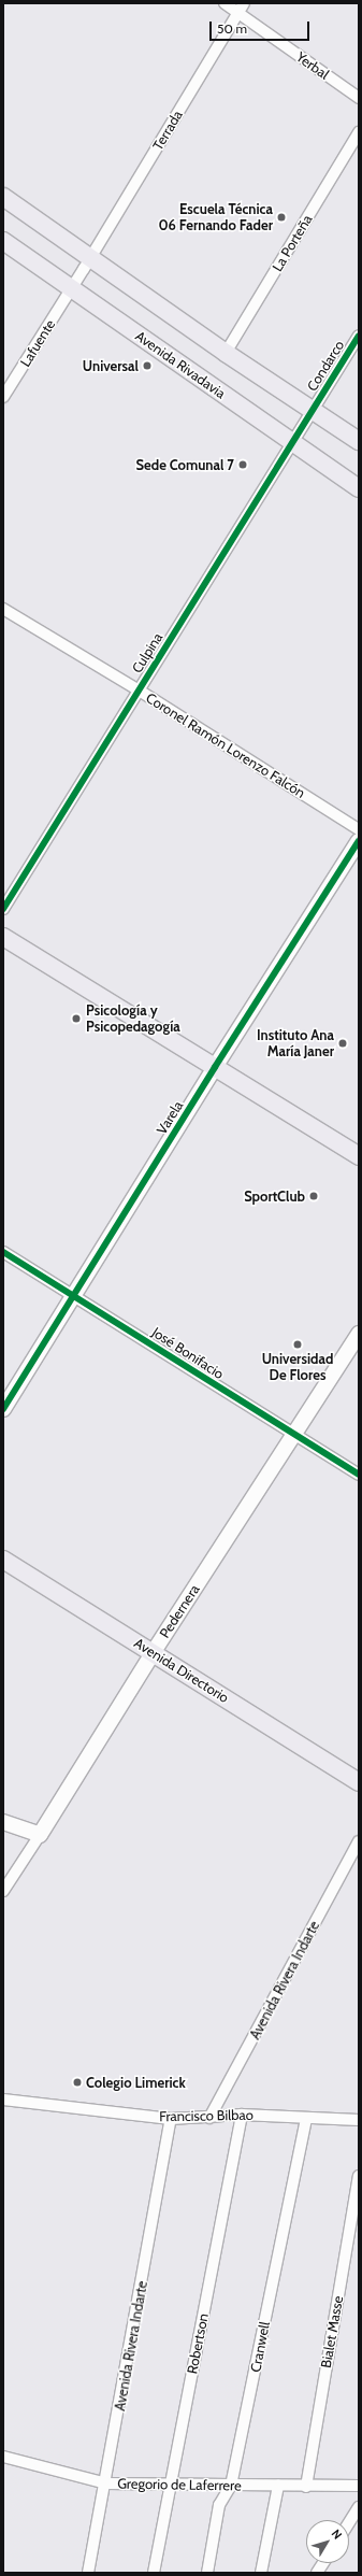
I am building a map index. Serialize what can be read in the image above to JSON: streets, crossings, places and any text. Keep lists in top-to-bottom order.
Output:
{
  "streets": {
    "main road": ["Avenida Rivadavia", "Avenida Directorio"],
    "street": [
      "Yerbal",
      "Terrada",
      "La Porteña",
      "Lafuente",
      "Condarco",
      "Culpina",
      "Coronel Ramón Lorenzo Falcón",
      "Varela",
      "José Bonifacio",
      "Pedernera",
      "Avenida Rivera Indarte",
      "Francisco Bilbao",
      "Bialet Masse",
      "Robertson",
      "Cranwell",
      "Gregorio de Laferrere"
    ]
  },
  "crossings": [
    ["Yerbal", "Terrada"],
    ["Terrada", "Lafuente"],
    ["Terrada", "Avenida Rivadavia"],
    ["Lafuente", "Avenida Rivadavia"],
    ["Avenida Rivadavia", "Culpina"],
    ["Condarco", "Culpina"],
    ["Culpina", "Coronel Ramón Lorenzo Falcón"],
    ["Varela", "José Bonifacio"],
    ["José Bonifacio", "Pedernera"],
    ["Pedernera", "Avenida Directorio"],
    ["Avenida Rivera Indarte", "Francisco Bilbao"],
    ["Avenida Rivera Indarte", "Gregorio de Laferrere"],
    ["Francisco Bilbao", "Robertson"],
    ["Francisco Bilbao", "Cranwell"],
    ["Bialet Masse", "Gregorio de Laferrere"],
    ["Robertson", "Gregorio de Laferrere"],
    ["Cranwell", "Gregorio de Laferrere"]
  ],
  "places": [
    "Escuela Técnica 06 Fernando Fader",
    "Universal",
    "Sede Comunal 7",
    "Psicología y Psicopedagogía",
    "Instituto Ana María Janer",
    "SportClub",
    "Universidad De Flores",
    "Colegio Limerick"
  ],
  "scale_bar": "50 m",
  "north": "top right"
}
